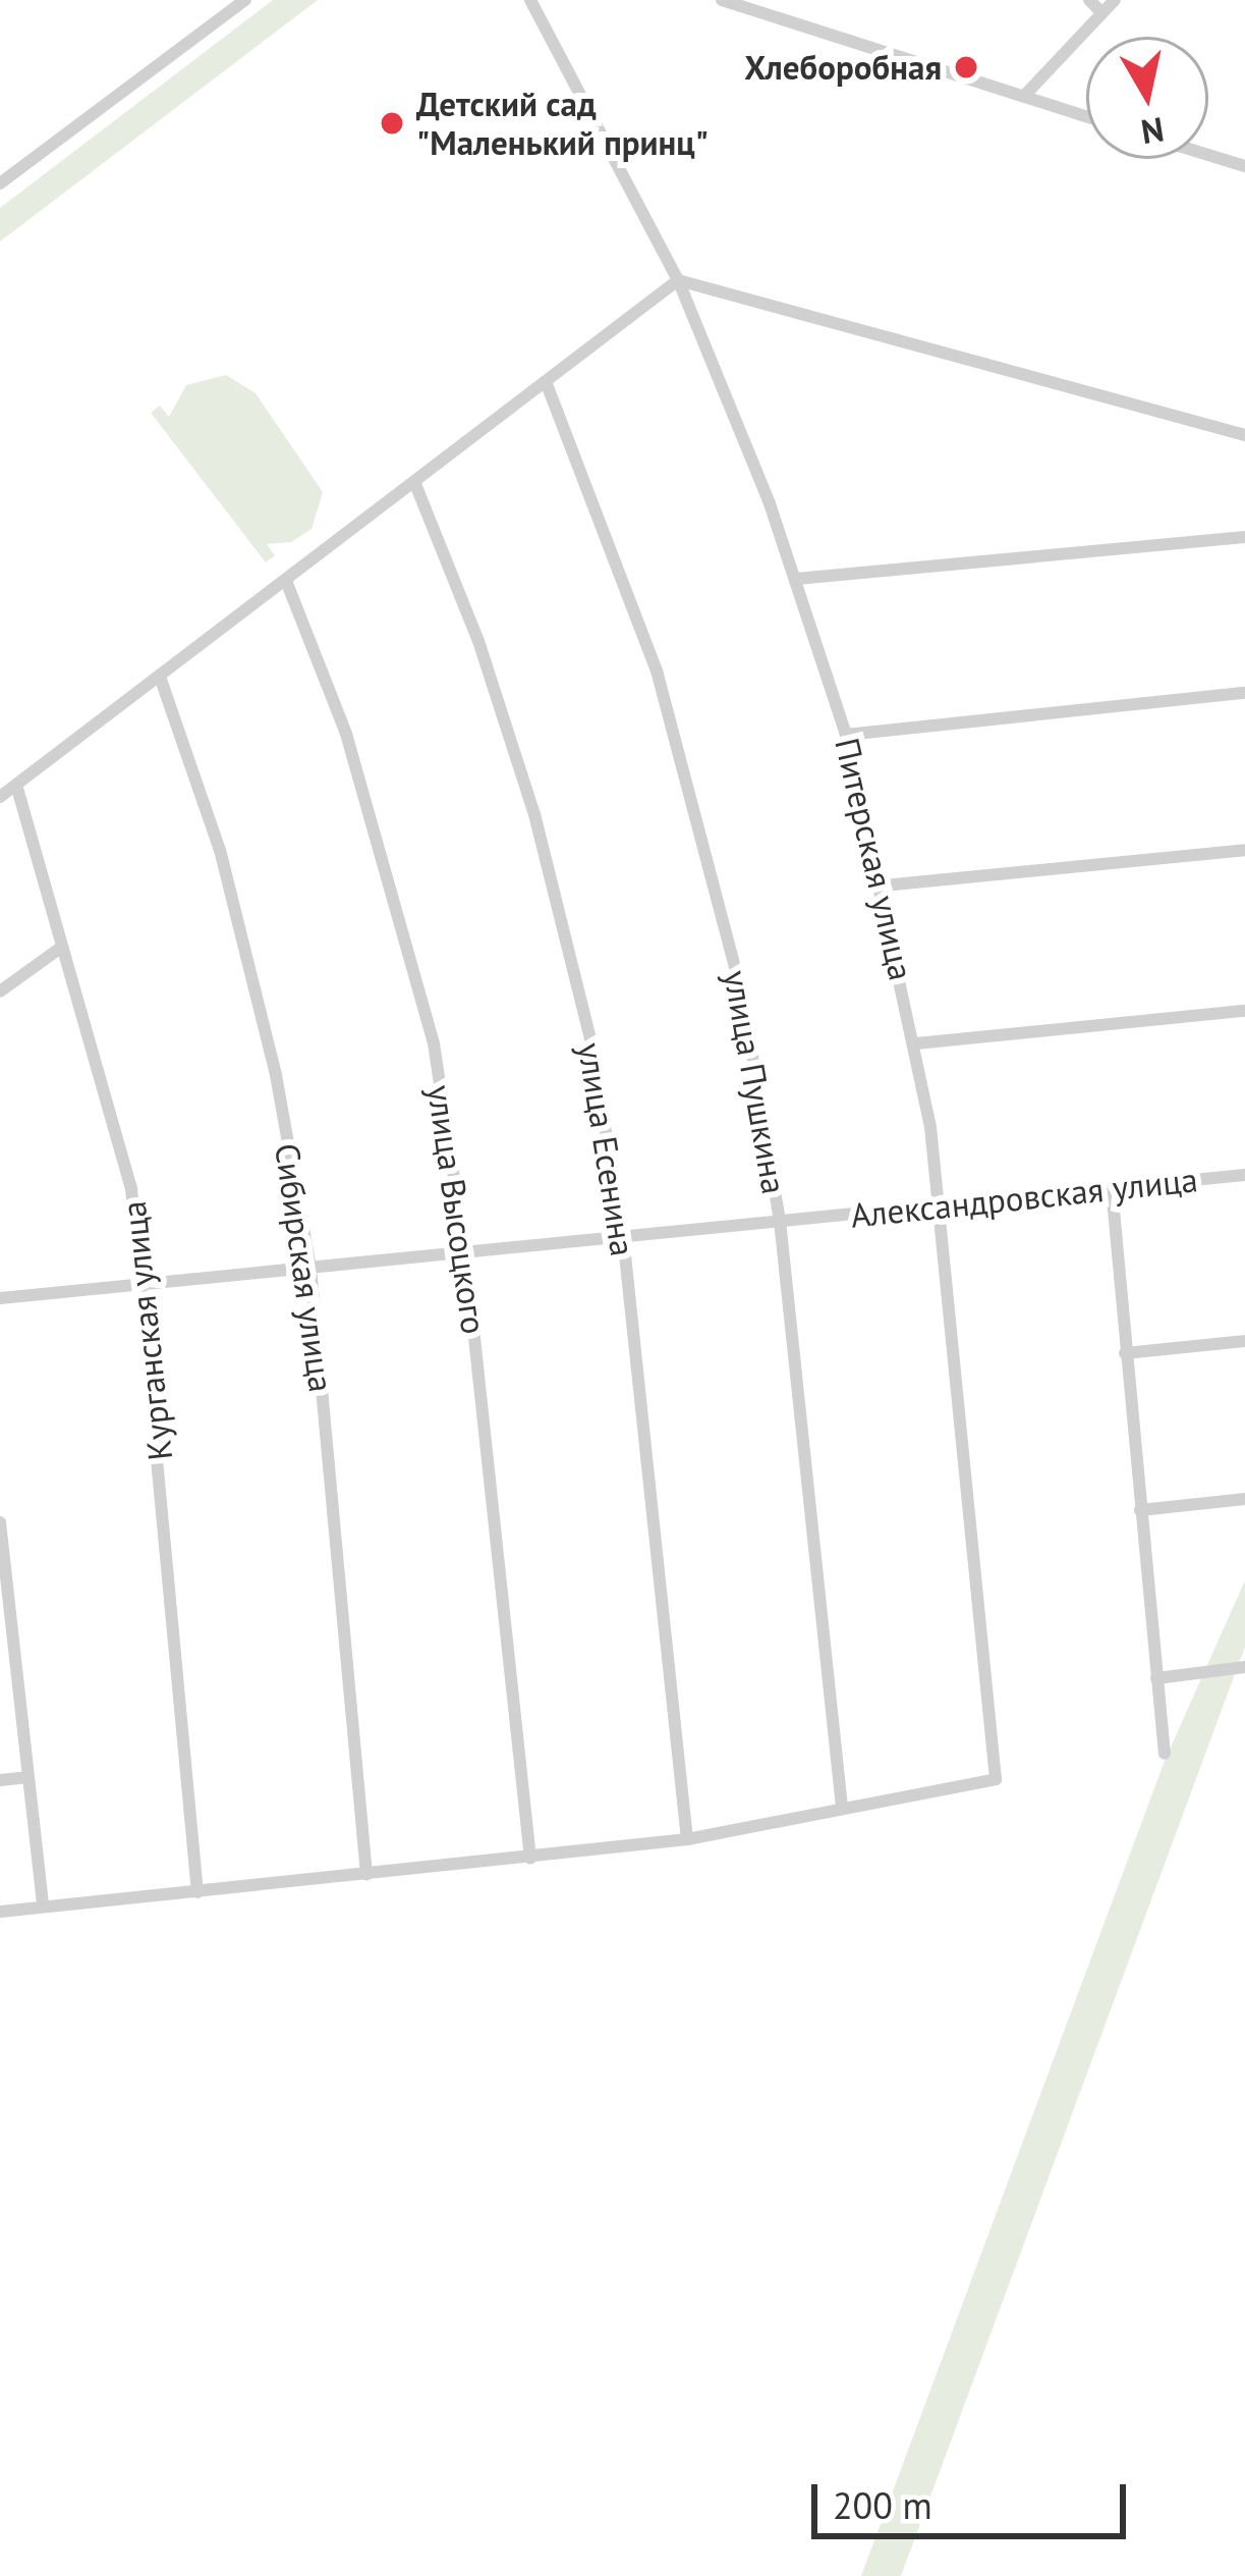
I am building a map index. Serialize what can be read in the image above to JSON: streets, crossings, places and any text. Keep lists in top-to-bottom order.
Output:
{
  "streets": {
    "street": [
      "Питерская улица",
      "улица Пушкина",
      "улица Есенина",
      "Александровская улица",
      "улица Высоцкого",
      "Сибирская улица",
      "Курганская улица"
    ]
  },
  "crossings": [
    ["Питерская улица", "улица Пушкина"],
    ["Питерская улица", "Александровская улица"],
    ["улица Пушкина", "Александровская улица"],
    ["улица Есенина", "Александровская улица"],
    ["Александровская улица", "улица Высоцкого"],
    ["Александровская улица", "Сибирская улица"],
    ["Александровская улица", "Курганская улица"]
  ],
  "places": ["Хлеборобная", "Детский сад \"Маленький принц\""],
  "scale_bar": "200 m",
  "north": "bottom"
}
